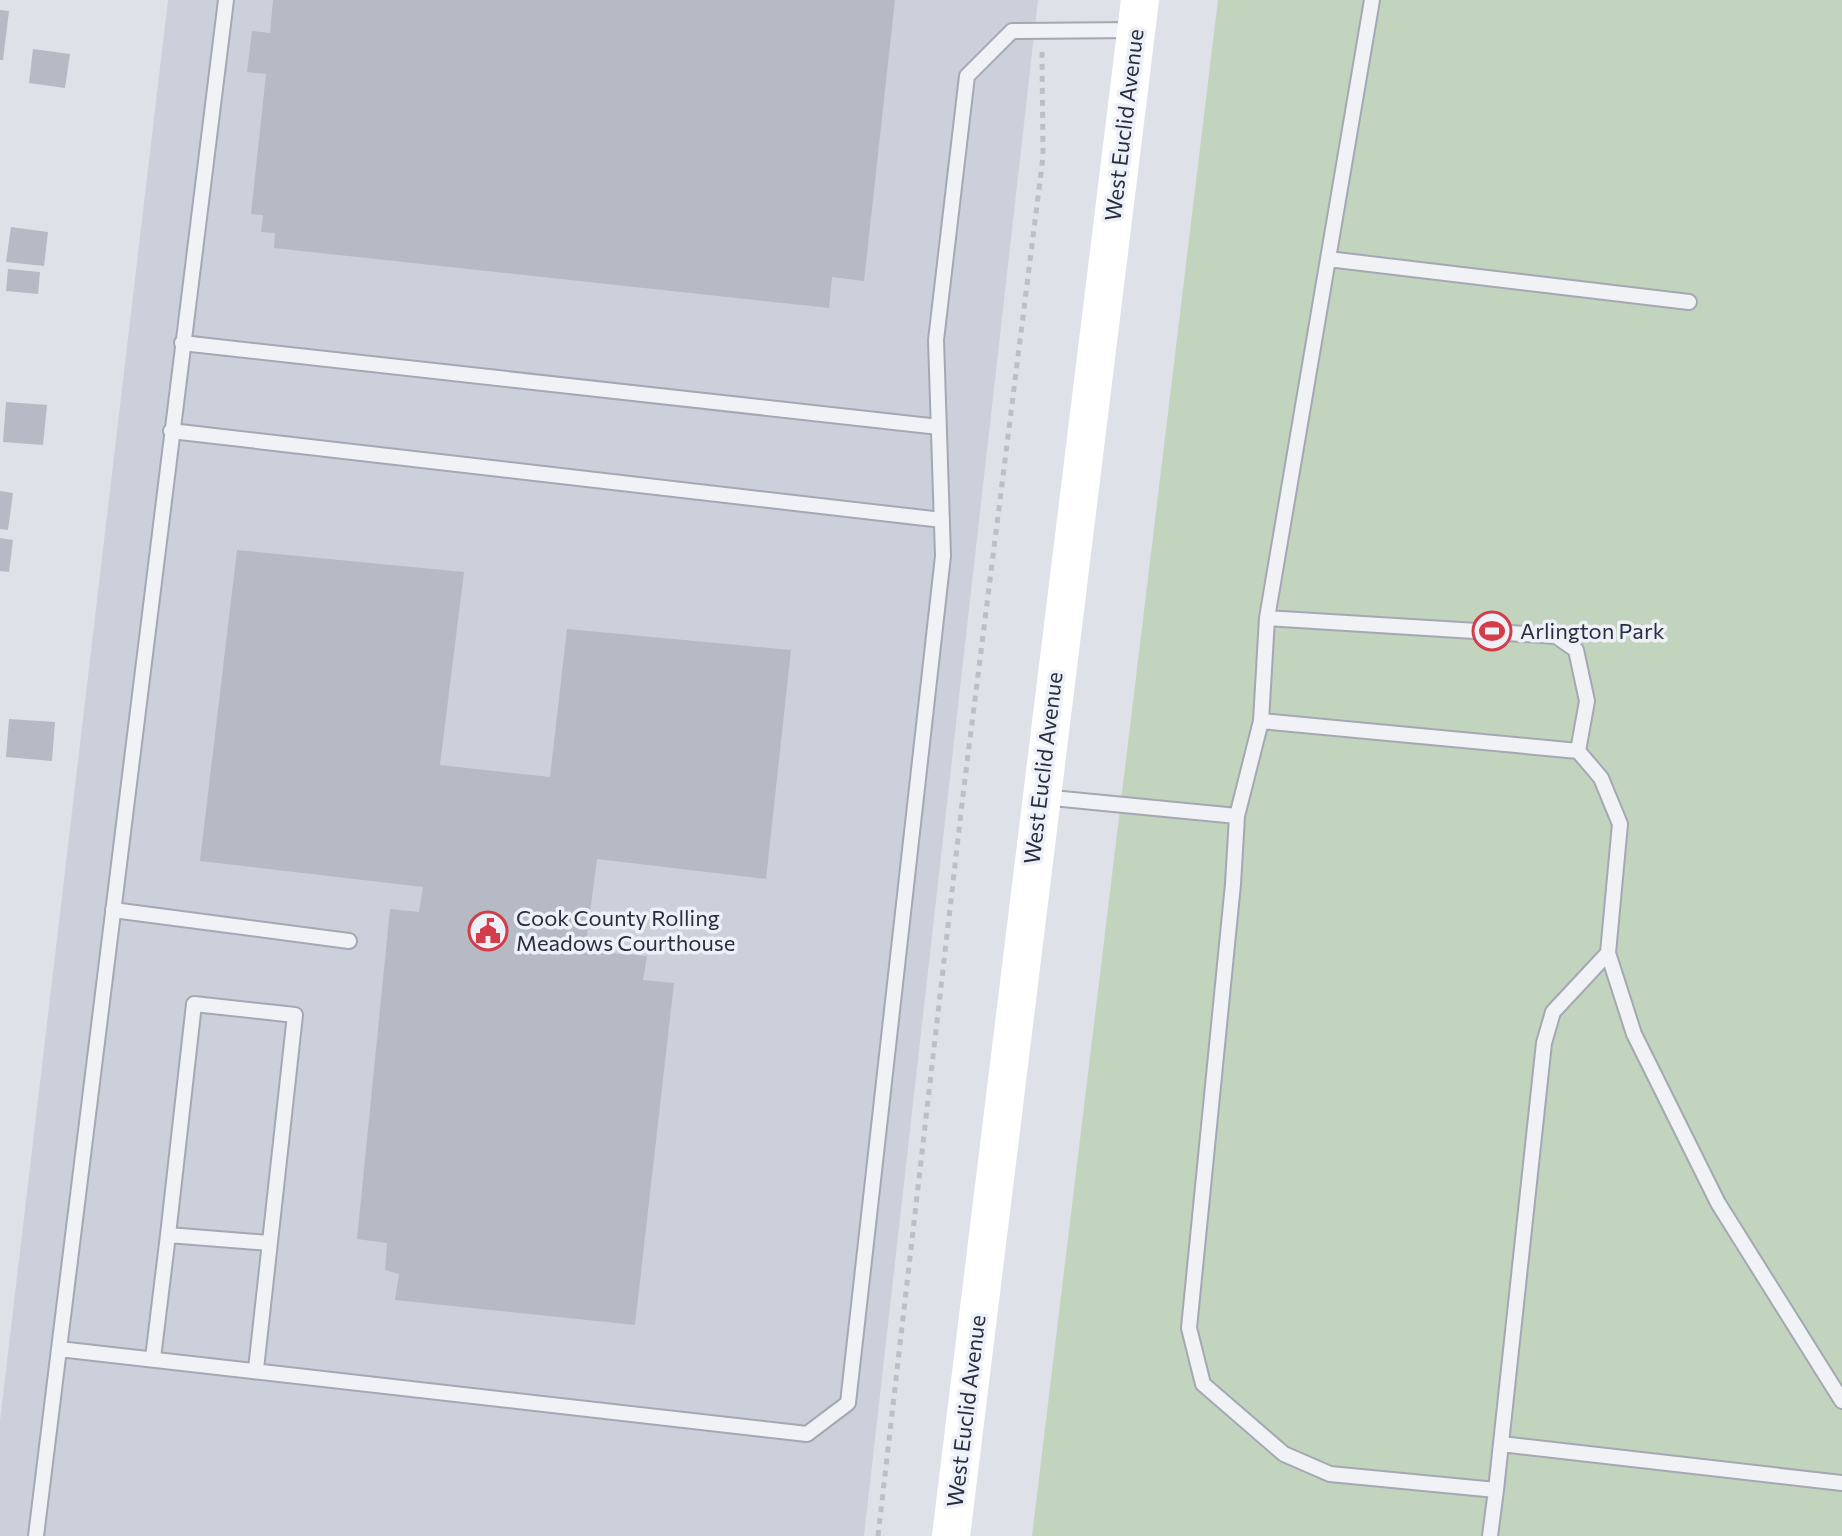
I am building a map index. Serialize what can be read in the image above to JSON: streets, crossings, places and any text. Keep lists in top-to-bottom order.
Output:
{
  "streets": {
    "main road": ["West Euclid Avenue"]
  },
  "places": {
    "sports": ["Arlington Park"],
    "public building": ["Cook County Rolling Meadows Courthouse"]
  }
}
